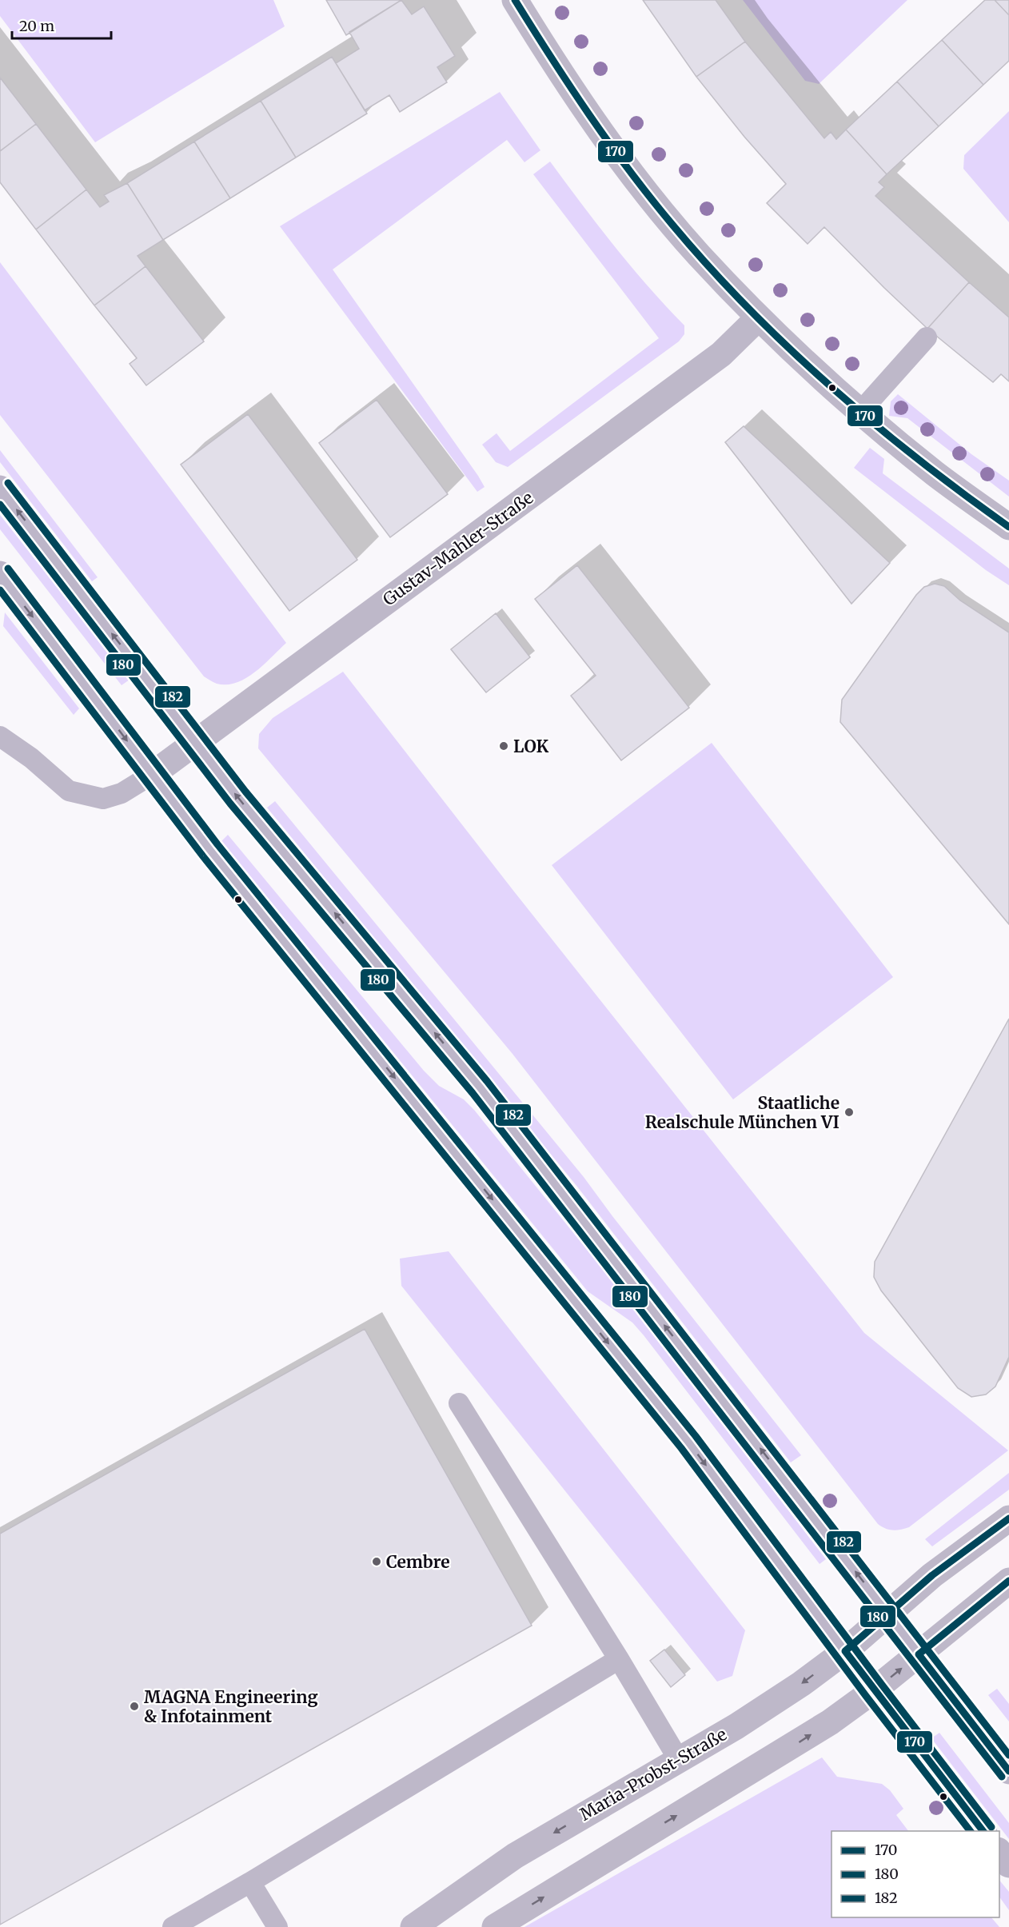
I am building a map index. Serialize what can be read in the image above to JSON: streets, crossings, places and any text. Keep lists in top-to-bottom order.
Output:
{
  "streets": {
    "street": ["Gustav-Mahler-Straße", "Maria-Probst-Straße"]
  },
  "places": [
    "LOK",
    "Staatliche Realschule München VI",
    "Cembre",
    "MAGNA Engineering & Infotainment"
  ],
  "lines": ["transit line 170", "transit line 182", "transit line 180"],
  "legend": ["170", "180", "182"],
  "scale_bar": "20 m"
}
